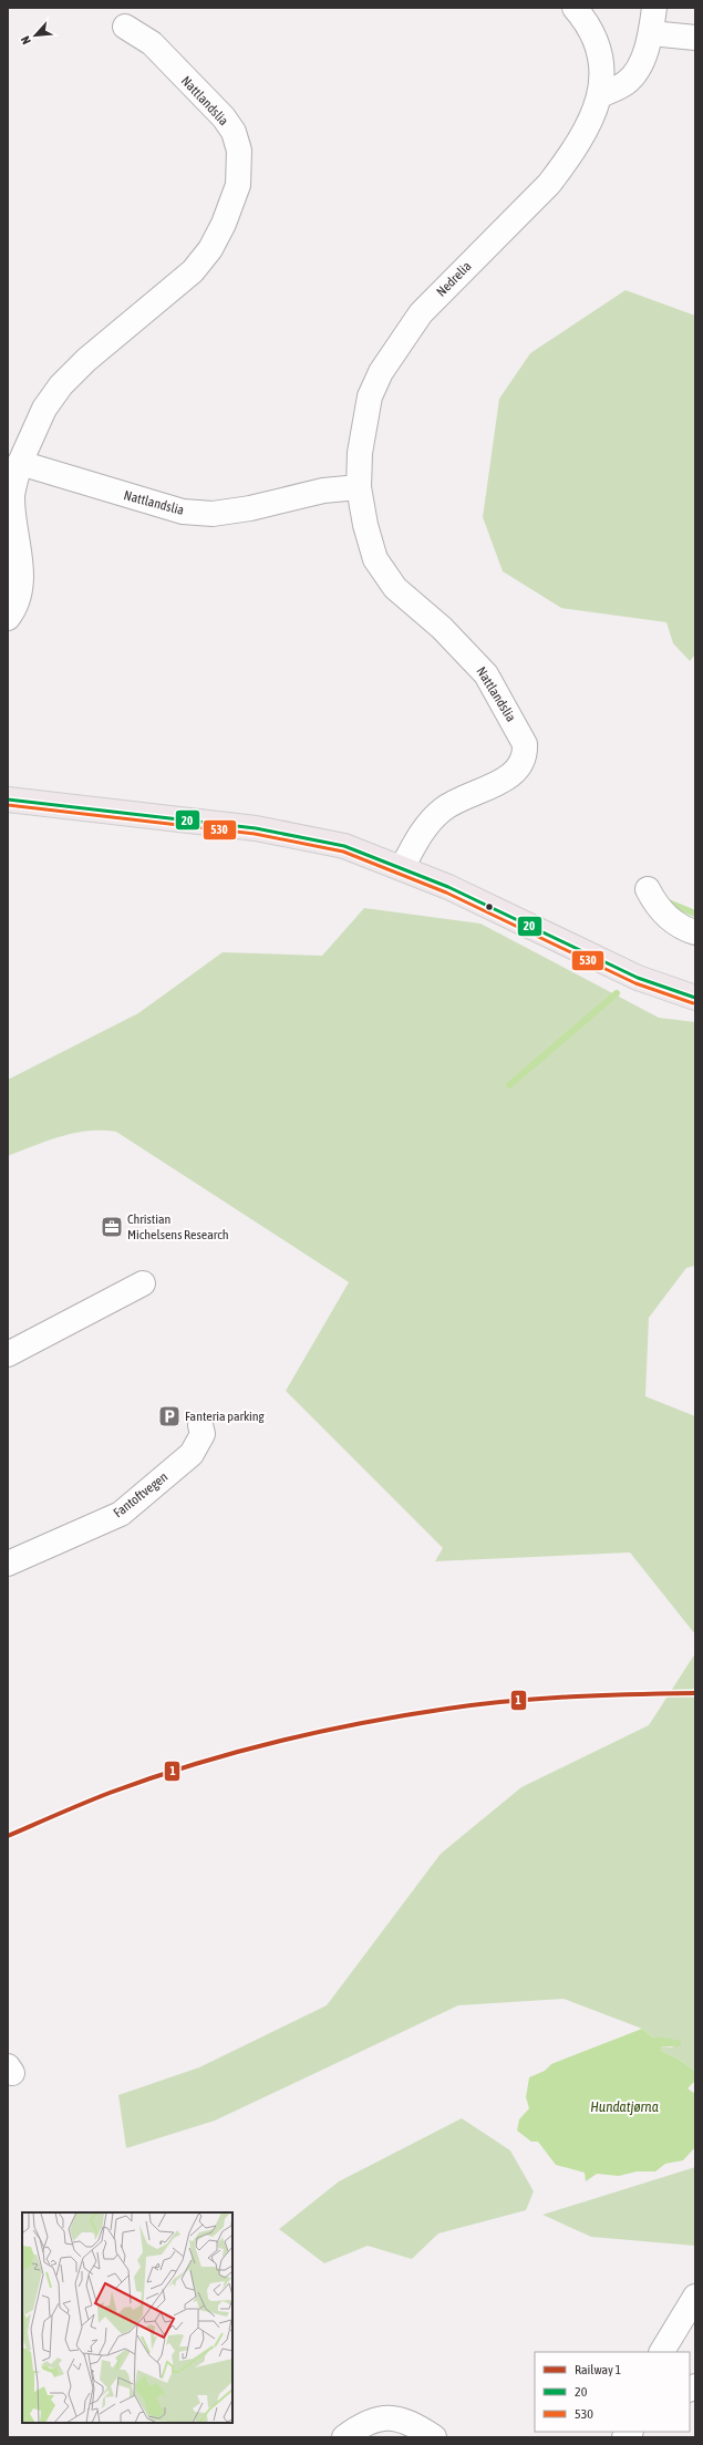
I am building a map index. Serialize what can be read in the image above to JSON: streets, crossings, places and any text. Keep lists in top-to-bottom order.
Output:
{
  "streets": {
    "street": ["Nattlandslia", "Nedrelia", "Fantoftvegen"]
  },
  "crossings": [
    ["Nattlandslia", "Nedrelia"]
  ],
  "water": ["Hundatjørna"],
  "places": {
    "office": ["Christian Michelsens Research"],
    "parking": ["Fanteria parking"]
  },
  "lines": ["transit line 20", "transit line 530", "rail line 1"],
  "legend": ["Railway 1", "20", "530"],
  "north": "bottom left"
}
